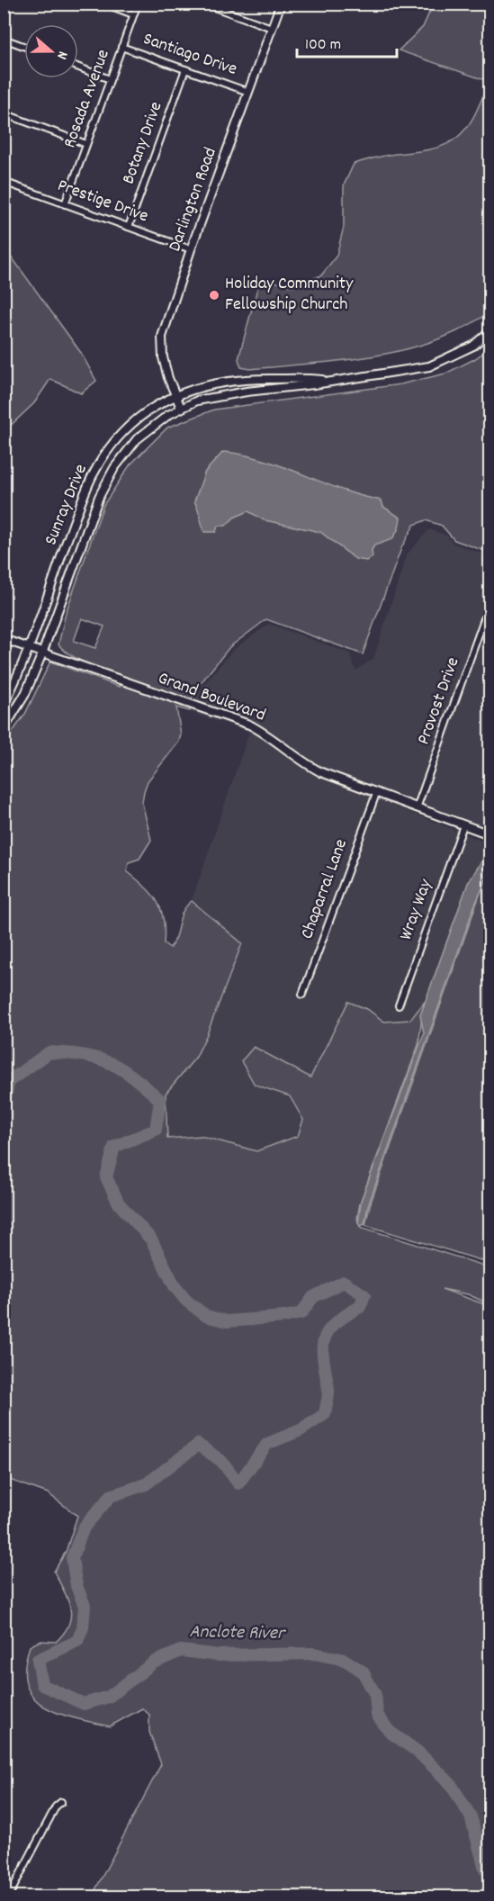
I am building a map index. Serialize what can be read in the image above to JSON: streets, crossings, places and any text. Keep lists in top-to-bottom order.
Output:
{
  "streets": {
    "street": [
      "Santiago Drive",
      "Rosada Avenue",
      "Botany Drive",
      "Darlington Road",
      "Prestige Drive",
      "Sunray Drive",
      "Grand Boulevard",
      "Provost Drive",
      "Chaparral Lane",
      "Wray Way"
    ]
  },
  "crossings": [
    ["Santiago Drive", "Rosada Avenue"],
    ["Santiago Drive", "Botany Drive"],
    ["Santiago Drive", "Darlington Road"],
    ["Rosada Avenue", "Prestige Drive"],
    ["Botany Drive", "Prestige Drive"],
    ["Darlington Road", "Prestige Drive"],
    ["Darlington Road", "Sunray Drive"],
    ["Sunray Drive", "Grand Boulevard"],
    ["Grand Boulevard", "Provost Drive"],
    ["Grand Boulevard", "Chaparral Lane"],
    ["Grand Boulevard", "Wray Way"]
  ],
  "water": ["Anclote River"],
  "places": ["Holiday Community Fellowship Church"],
  "scale_bar": "100 m",
  "north": "right"
}
